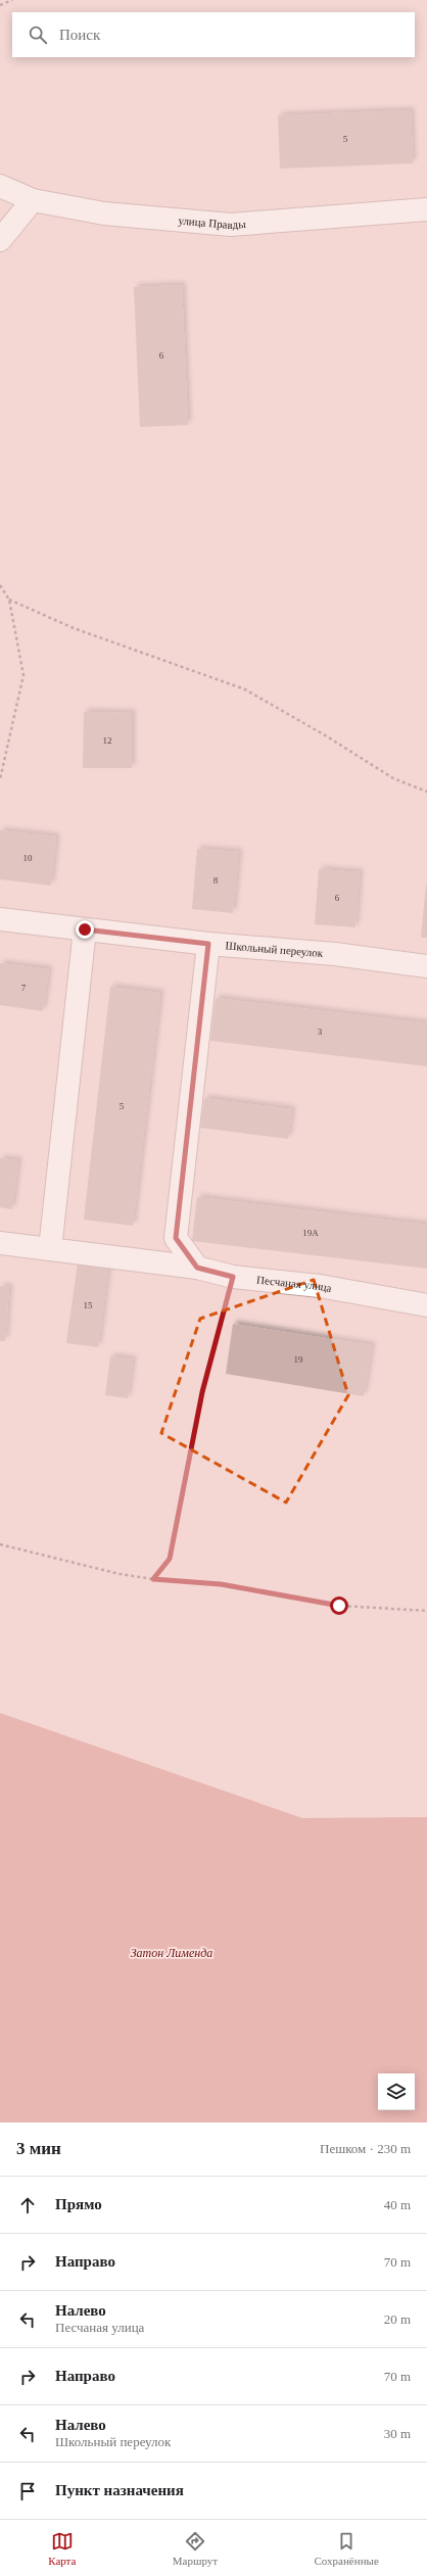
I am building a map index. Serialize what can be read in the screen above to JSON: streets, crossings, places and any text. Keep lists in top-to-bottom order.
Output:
{
  "streets": {
    "street": ["улица Правды", "Школьный переулок", "Песчаная улица"]
  },
  "water": ["Затон Лименда"],
  "house_numbers": [
    "5",
    "6",
    "12",
    "10",
    "8",
    "6",
    "7",
    "3",
    "5",
    "19А",
    "15",
    "19"
  ],
  "page": {
    "search": "Поиск",
    "heading": ["3 мин", "Пешком · 230 m"],
    "list": [
      ["Прямо", "40 m"],
      ["Направо", "70 m"],
      ["Налево", "Песчаная улица", "20 m"],
      ["Направо", "70 m"],
      ["Налево", "Школьный переулок", "30 m"],
      "Пункт назначения"
    ],
    "nav": ["Карта", "Маршрут", "Сохранённые"]
  }
}
